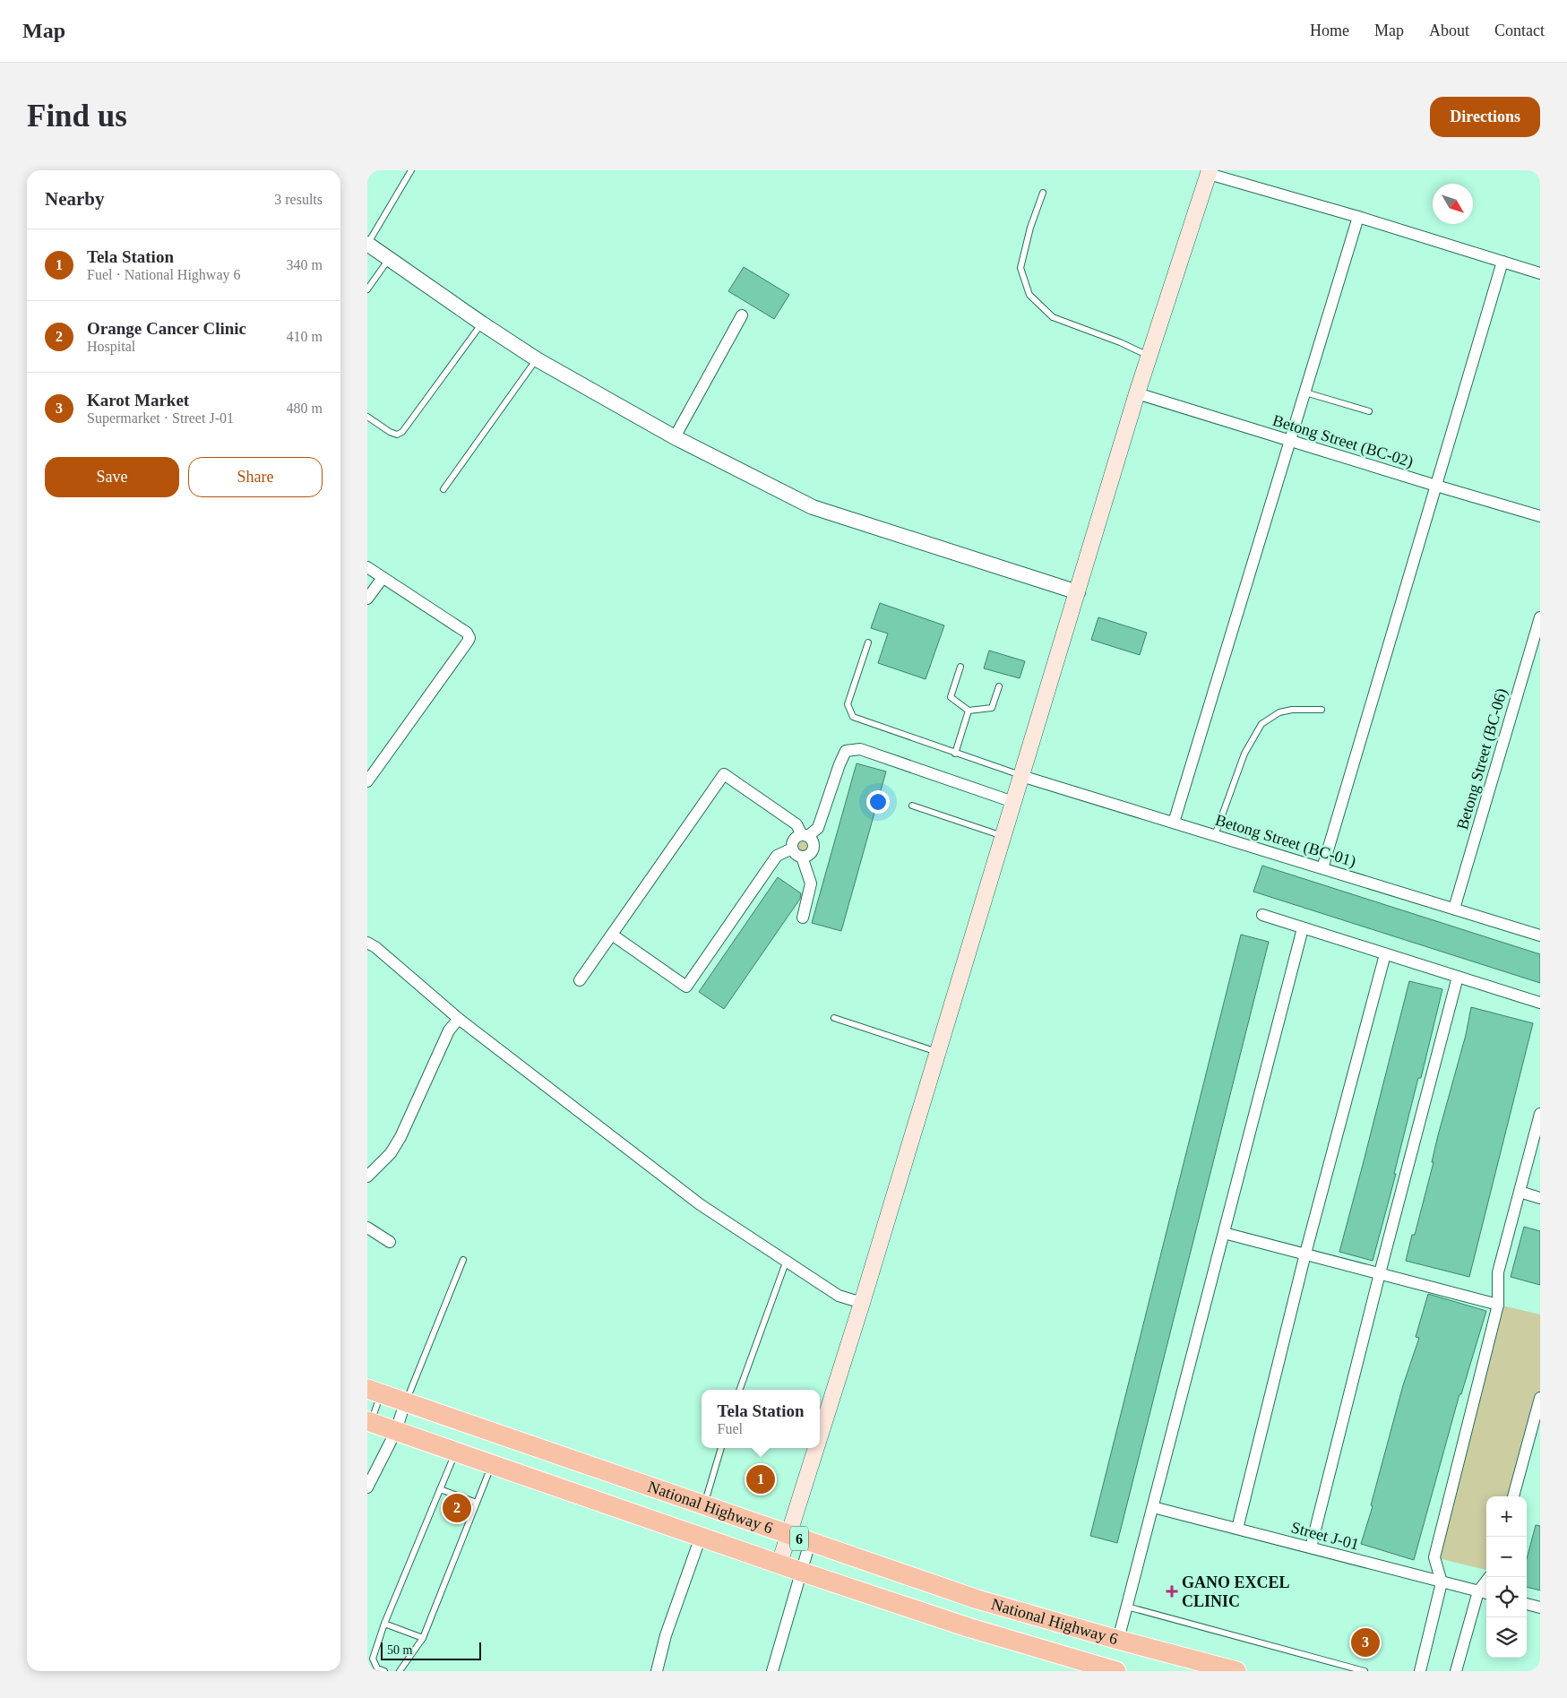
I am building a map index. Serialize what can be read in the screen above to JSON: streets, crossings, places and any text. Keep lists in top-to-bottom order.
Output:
{
  "streets": {
    "highway": ["National Highway 6", "6"],
    "street": [
      "Betong Street (BC-02)",
      "Betong Street (BC-06)",
      "Betong Street (BC-01)",
      "Street J-01"
    ]
  },
  "crossings": [
    ["Betong Street (BC-06)", "Betong Street (BC-01)"]
  ],
  "places": {
    "health": ["GANO EXCEL CLINIC"]
  },
  "scale_bar": "50 m",
  "north": "bottom right",
  "page": {
    "header": "Map",
    "nav": [
      "Home",
      "Map",
      "About",
      "Contact"
    ],
    "buttons": [
      "Directions",
      ["Save", "Share"]
    ],
    "title": "Find us",
    "heading": ["Nearby", "3 results"],
    "list": [
      {
        "mark": "1",
        "name": "Tela Station",
        "note": "Fuel · National Highway 6",
        "value": "340 m"
      },
      {
        "mark": "2",
        "name": "Orange Cancer Clinic",
        "note": "Hospital",
        "value": "410 m"
      },
      {
        "mark": "3",
        "name": "Karot Market",
        "note": "Supermarket · Street J-01",
        "value": "480 m"
      }
    ],
    "popup": ["Tela Station", "Fuel"],
    "pins": ["1", "2", "3"],
    "map_buttons": ["+", "−"],
    "scale": "50 m"
  }
}
